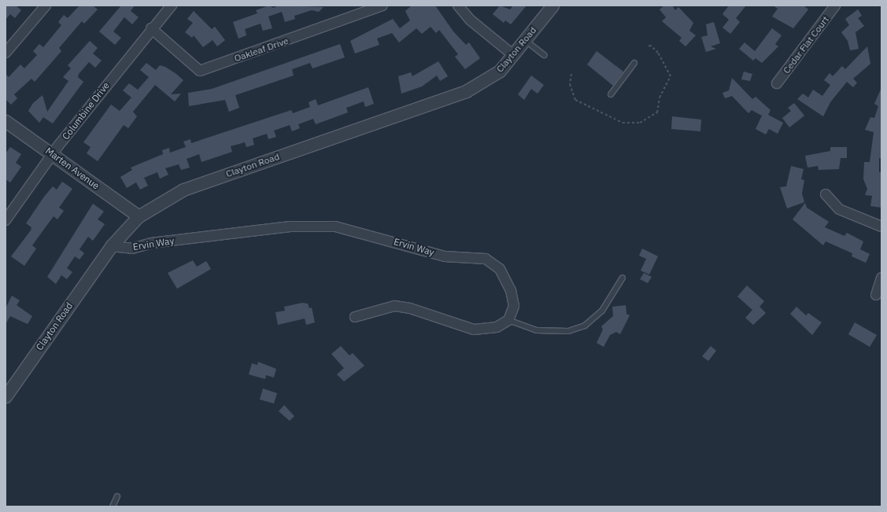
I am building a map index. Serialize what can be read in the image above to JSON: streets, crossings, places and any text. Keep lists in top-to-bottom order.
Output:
{
  "streets": {
    "street": [
      "Cedar Flat Court",
      "Oakleaf Drive",
      "Clayton Road",
      "Columbine Drive",
      "Marten Avenue",
      "Ervin Way"
    ]
  },
  "crossings": [
    ["Oakleaf Drive", "Columbine Drive"],
    ["Clayton Road", "Marten Avenue"],
    ["Clayton Road", "Ervin Way"],
    ["Columbine Drive", "Marten Avenue"]
  ]
}
